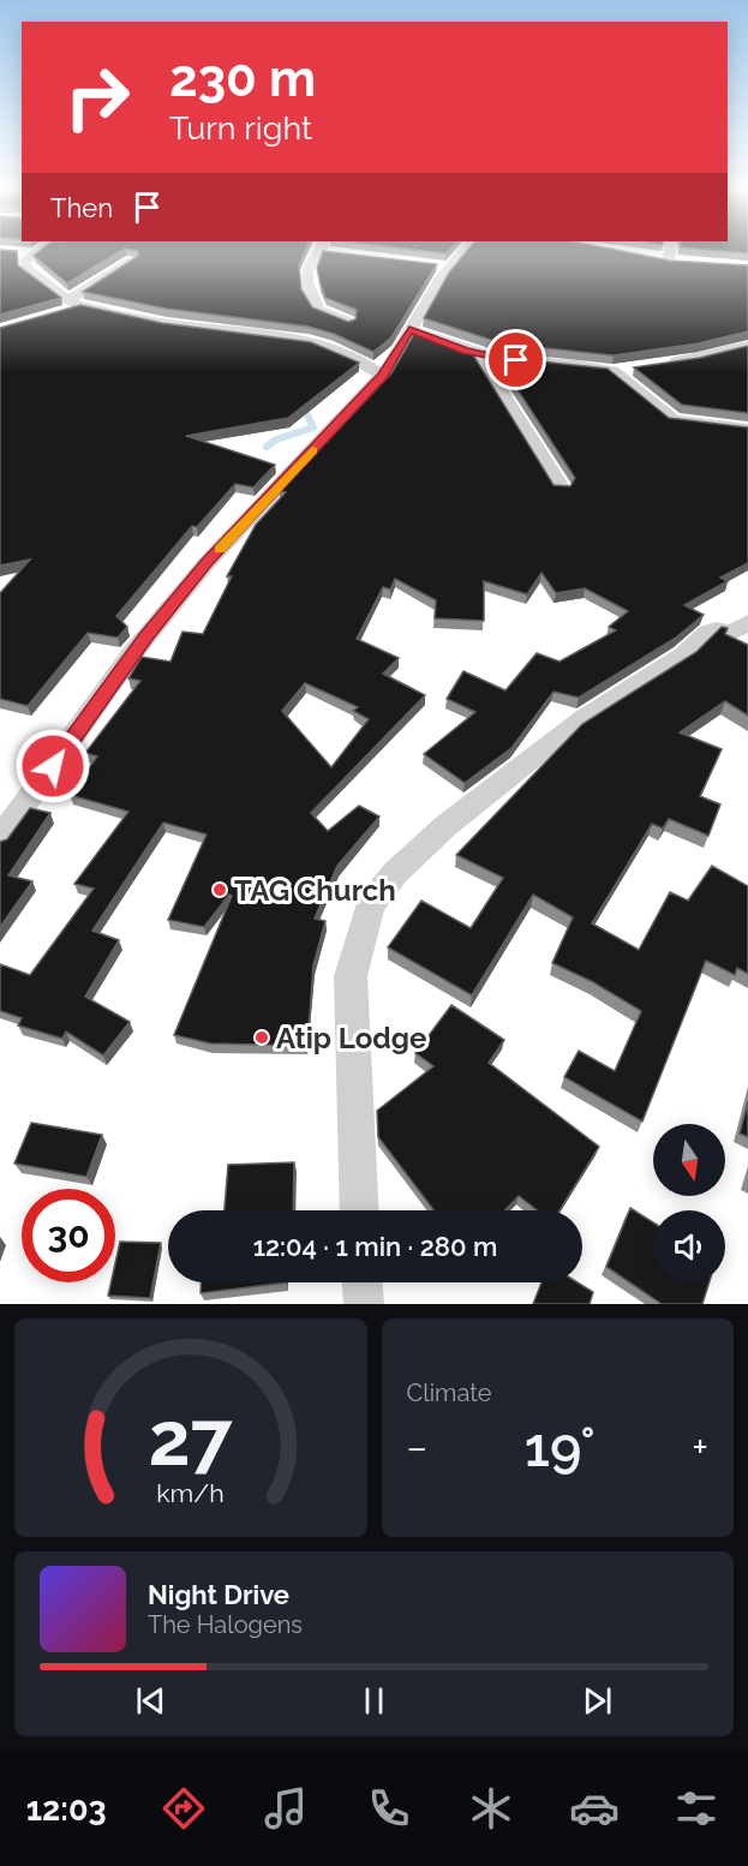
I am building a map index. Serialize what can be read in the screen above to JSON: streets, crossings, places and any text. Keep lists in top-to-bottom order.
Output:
{
  "places": ["TAG Church", "Atip Lodge"],
  "north": "bottom",
  "page": {
    "turn": ["230 m", "Turn right"],
    "then": "Then",
    "limit": "30",
    "trip": "12:04 · 1 min · 280 m",
    "tile": "Climate",
    "heat": ["−", "19°", "+"],
    "song": ["Night Drive", "The Halogens"],
    "tabs": "12:03",
    "gauge": ["27", "km/h"]
  }
}
